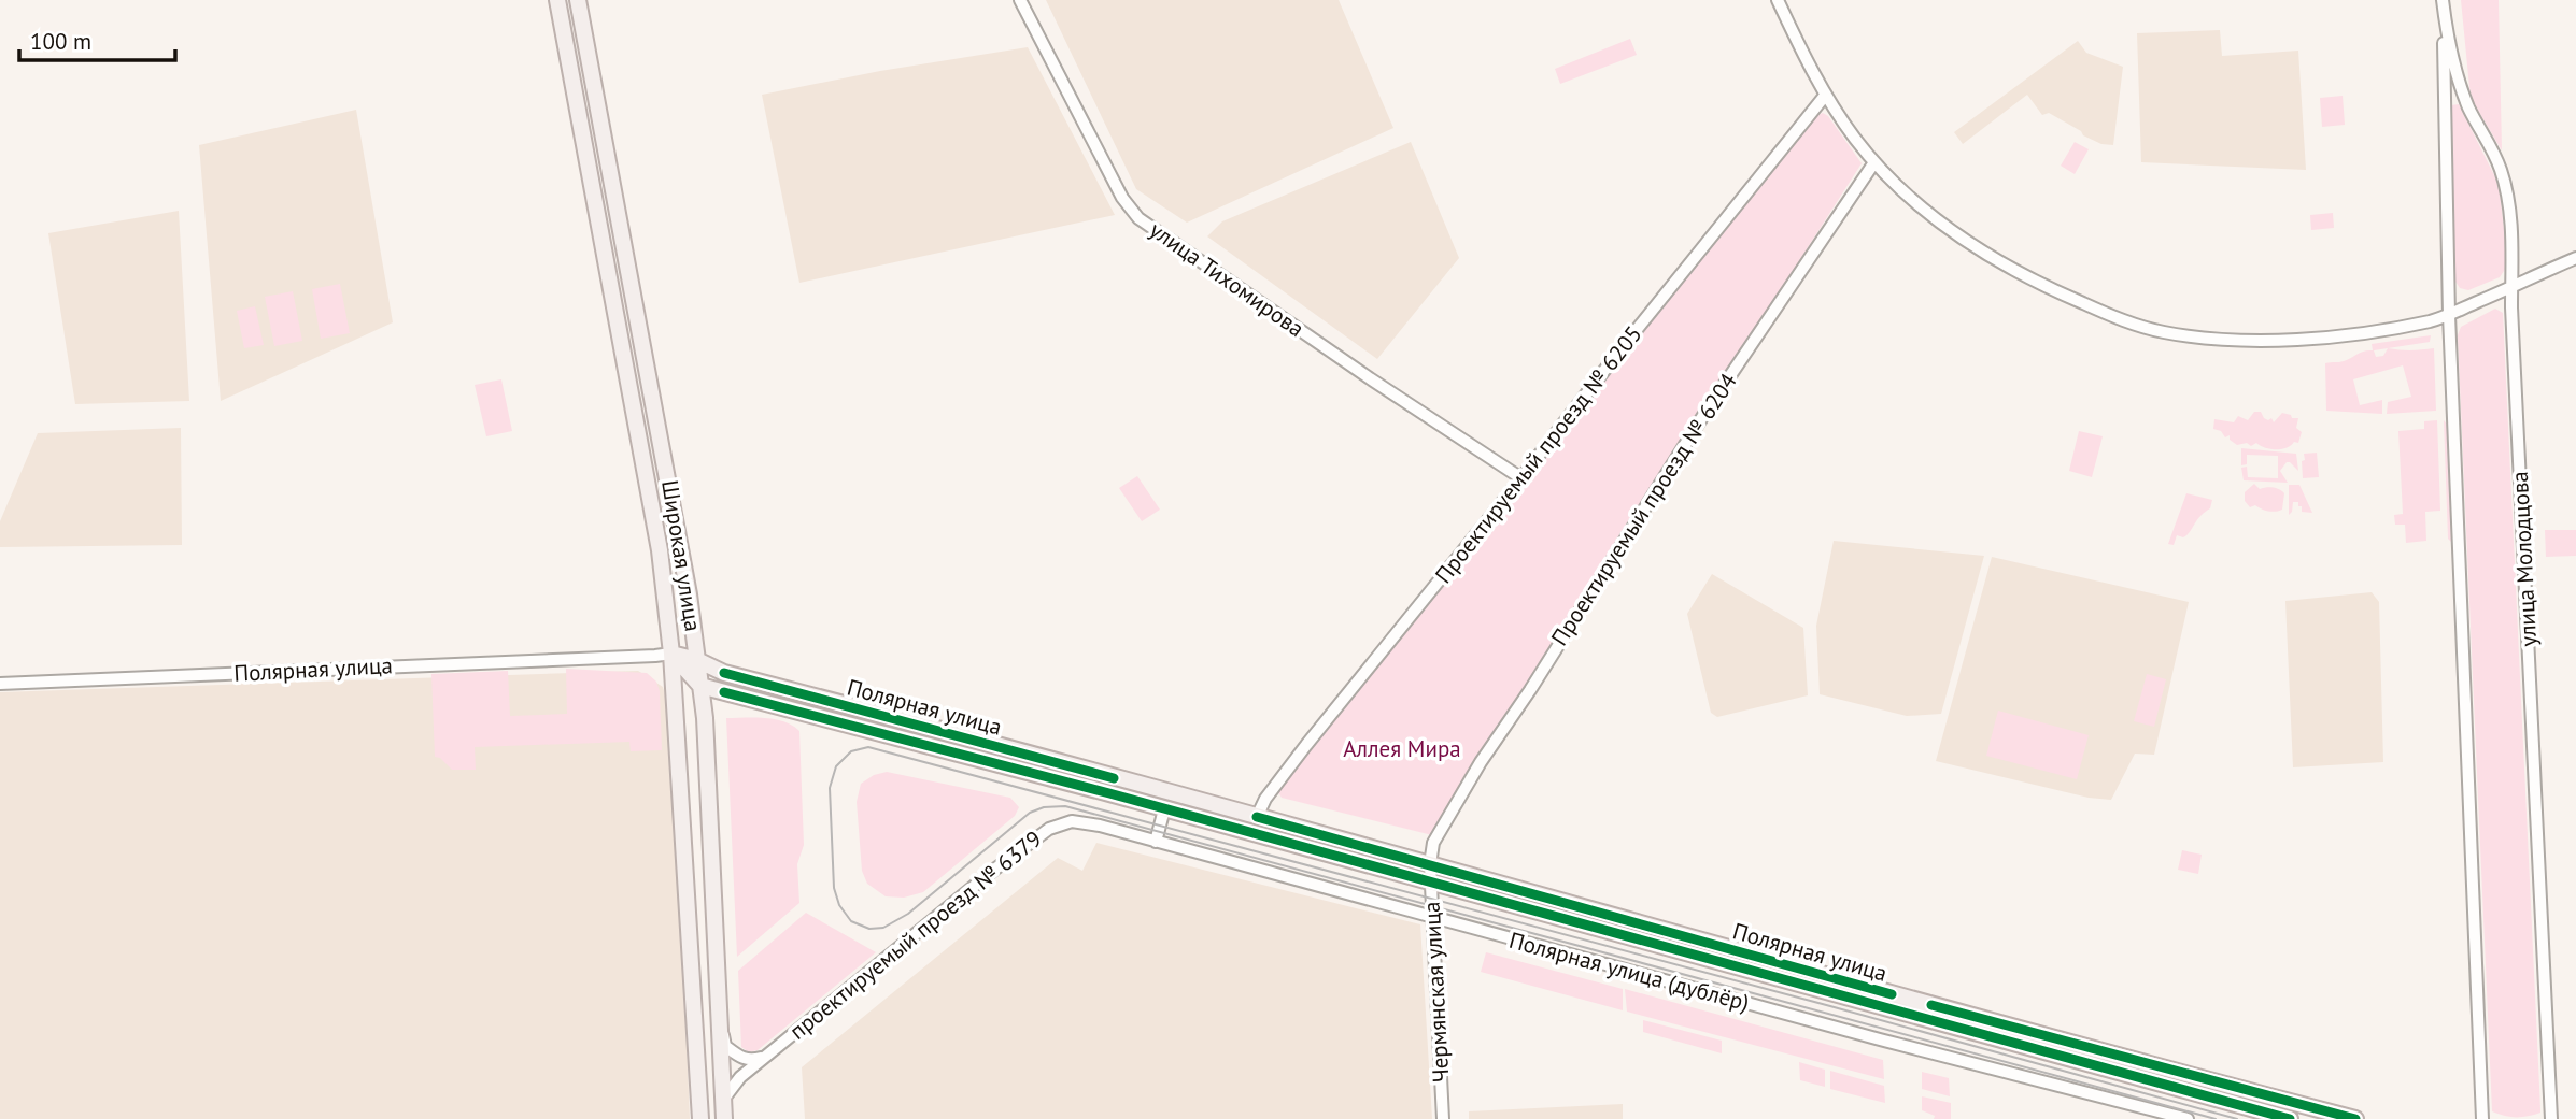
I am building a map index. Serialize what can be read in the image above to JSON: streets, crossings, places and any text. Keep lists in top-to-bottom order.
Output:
{
  "streets": {
    "main road": ["Широкая улица", "Полярная улица"],
    "street": [
      "улица Тихомирова",
      "Проектируемый проезд № 6205",
      "Проектируемый проезд № 6204",
      "улица Молодцова",
      "проектируемый проезд № 6379",
      "Полярная улица (дублёр)",
      "Чермянская улица"
    ]
  },
  "crossings": [
    ["улица Тихомирова", "Проектируемый проезд № 6205"],
    ["Проектируемый проезд № 6205", "Полярная улица"],
    ["Проектируемый проезд № 6204", "Полярная улица"],
    ["Проектируемый проезд № 6204", "Чермянская улица"],
    ["Широкая улица", "Полярная улица"],
    ["Широкая улица", "проектируемый проезд № 6379"],
    ["Полярная улица", "Чермянская улица"],
    ["проектируемый проезд № 6379", "Полярная улица (дублёр)"],
    ["Полярная улица (дублёр)", "Чермянская улица"]
  ],
  "parks": ["Аллея Мира"],
  "scale_bar": "100 m"
}
